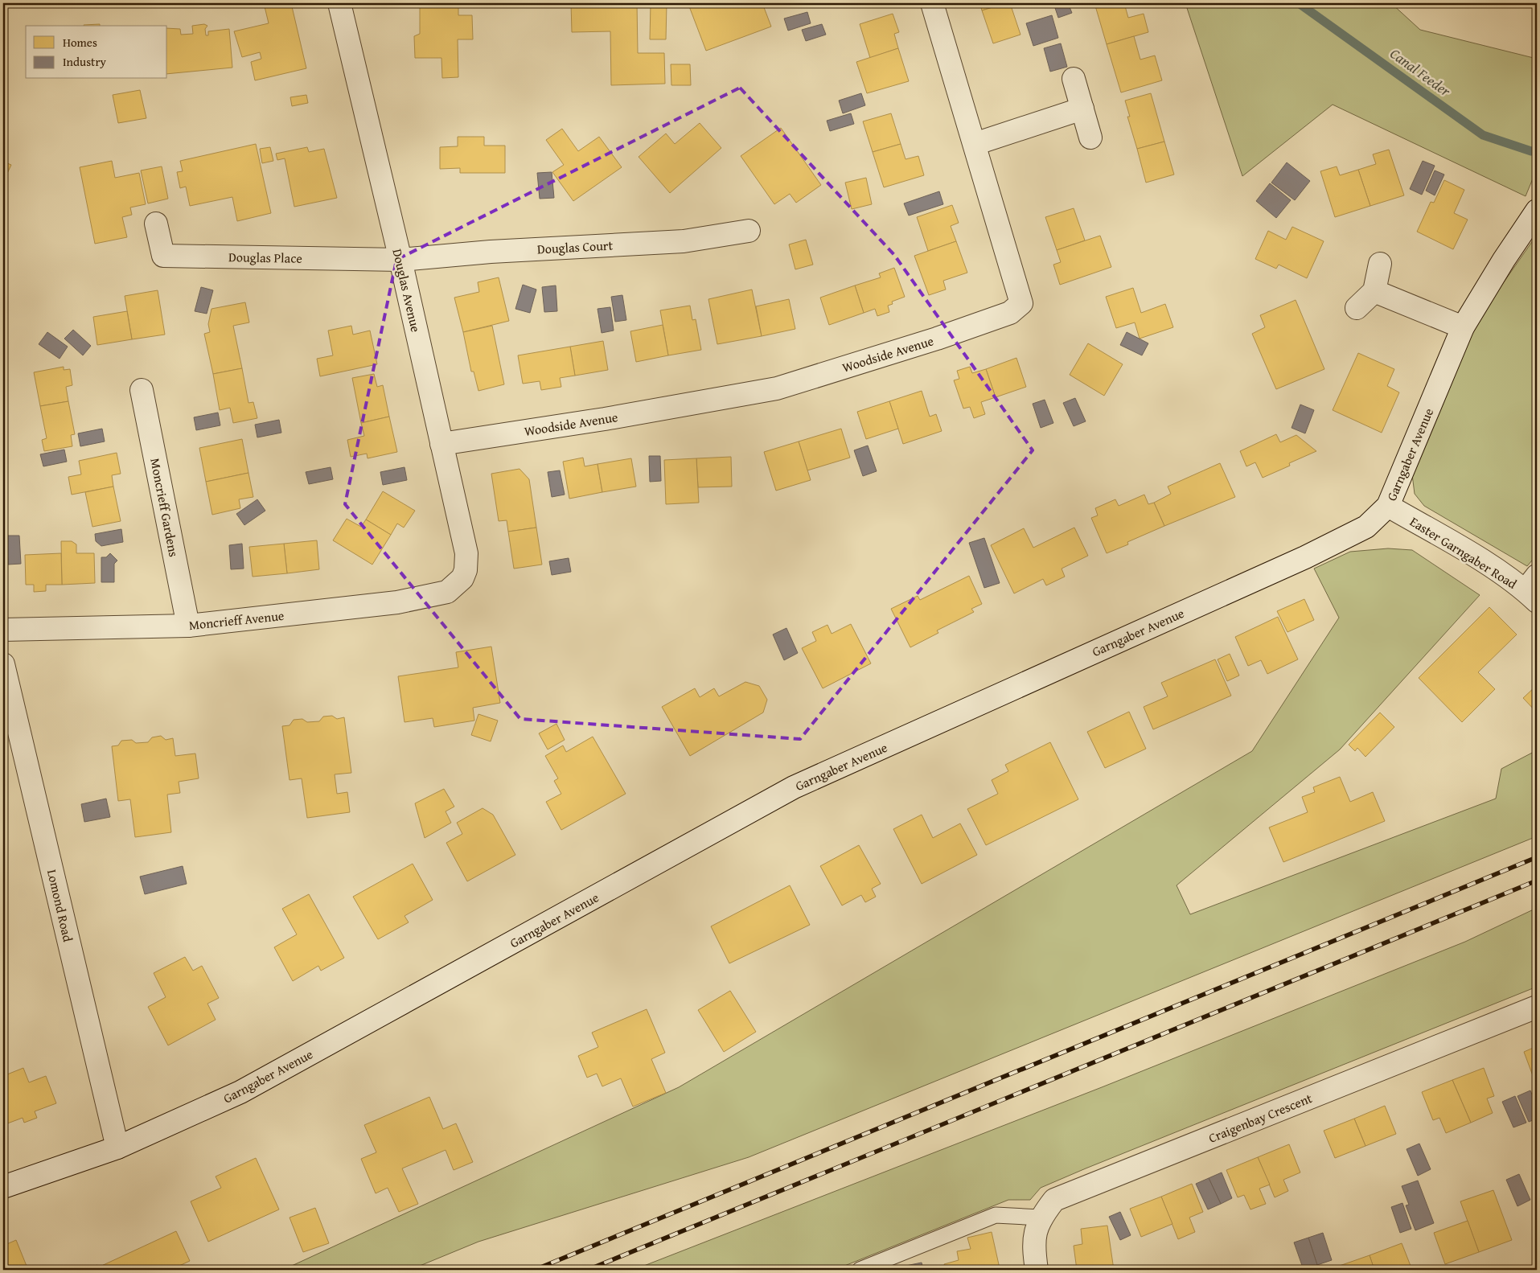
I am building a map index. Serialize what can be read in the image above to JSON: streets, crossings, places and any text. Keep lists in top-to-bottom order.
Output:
{
  "streets": {
    "street": [
      "Douglas Court",
      "Douglas Place",
      "Douglas Avenue",
      "Woodside Avenue",
      "Garngaber Avenue",
      "Moncrieff Gardens",
      "Easter Garngaber Road",
      "Moncrieff Avenue",
      "Lomond Road",
      "Craigenbay Crescent"
    ]
  },
  "crossings": [
    ["Douglas Court", "Douglas Place"],
    ["Douglas Court", "Douglas Avenue"],
    ["Douglas Place", "Douglas Avenue"],
    ["Douglas Avenue", "Woodside Avenue"],
    ["Douglas Avenue", "Moncrieff Avenue"],
    ["Garngaber Avenue", "Easter Garngaber Road"],
    ["Garngaber Avenue", "Lomond Road"],
    ["Moncrieff Gardens", "Moncrieff Avenue"]
  ],
  "water": ["Canal Feeder"],
  "legend": ["Homes", "Industry"]
}
